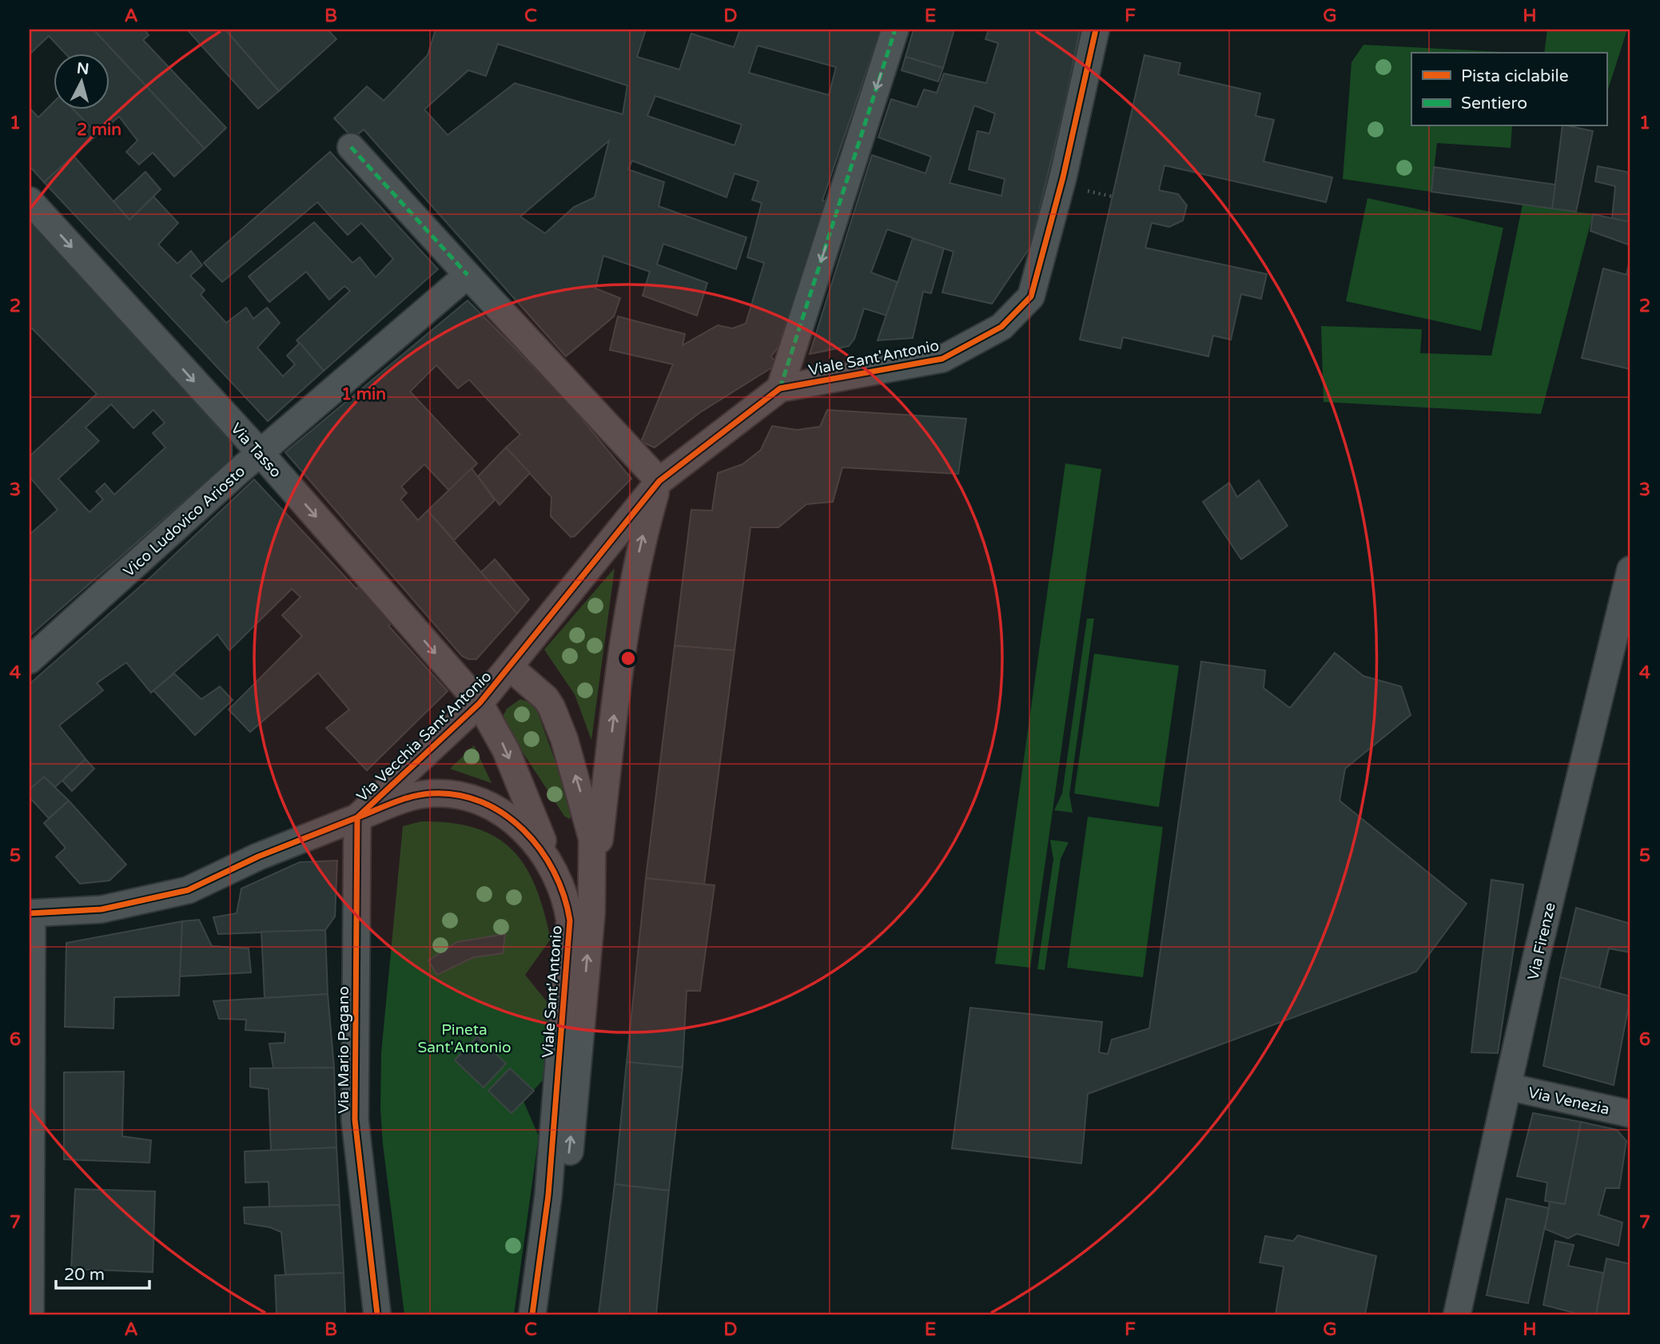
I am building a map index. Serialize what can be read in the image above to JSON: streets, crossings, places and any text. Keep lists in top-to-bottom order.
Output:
{
  "streets": {
    "street": [
      "Viale Sant'Antonio",
      "Via Tasso",
      "Vico Ludovico Ariosto",
      "Via Vecchia Sant'Antonio",
      "Via Firenze",
      "Via Mario Pagano",
      "Via Venezia"
    ]
  },
  "crossings": [
    ["Viale Sant'Antonio", "Via Tasso"],
    ["Viale Sant'Antonio", "Via Vecchia Sant'Antonio"],
    ["Viale Sant'Antonio", "Via Mario Pagano"],
    ["Via Tasso", "Vico Ludovico Ariosto"],
    ["Via Tasso", "Via Vecchia Sant'Antonio"],
    ["Via Vecchia Sant'Antonio", "Via Mario Pagano"],
    ["Via Firenze", "Via Venezia"]
  ],
  "one_way": ["Via Tasso"],
  "parks": ["Pineta Sant'Antonio"],
  "legend": ["Pista ciclabile", "Sentiero"],
  "scale_bar": "20 m",
  "north": "top",
  "grid": {
    "columns": [
      "A",
      "B",
      "C",
      "D",
      "E",
      "F",
      "G",
      "H"
    ],
    "rows": [
      "1",
      "2",
      "3",
      "4",
      "5",
      "6",
      "7"
    ]
  },
  "rings": ["2 min", "1 min"]
}
